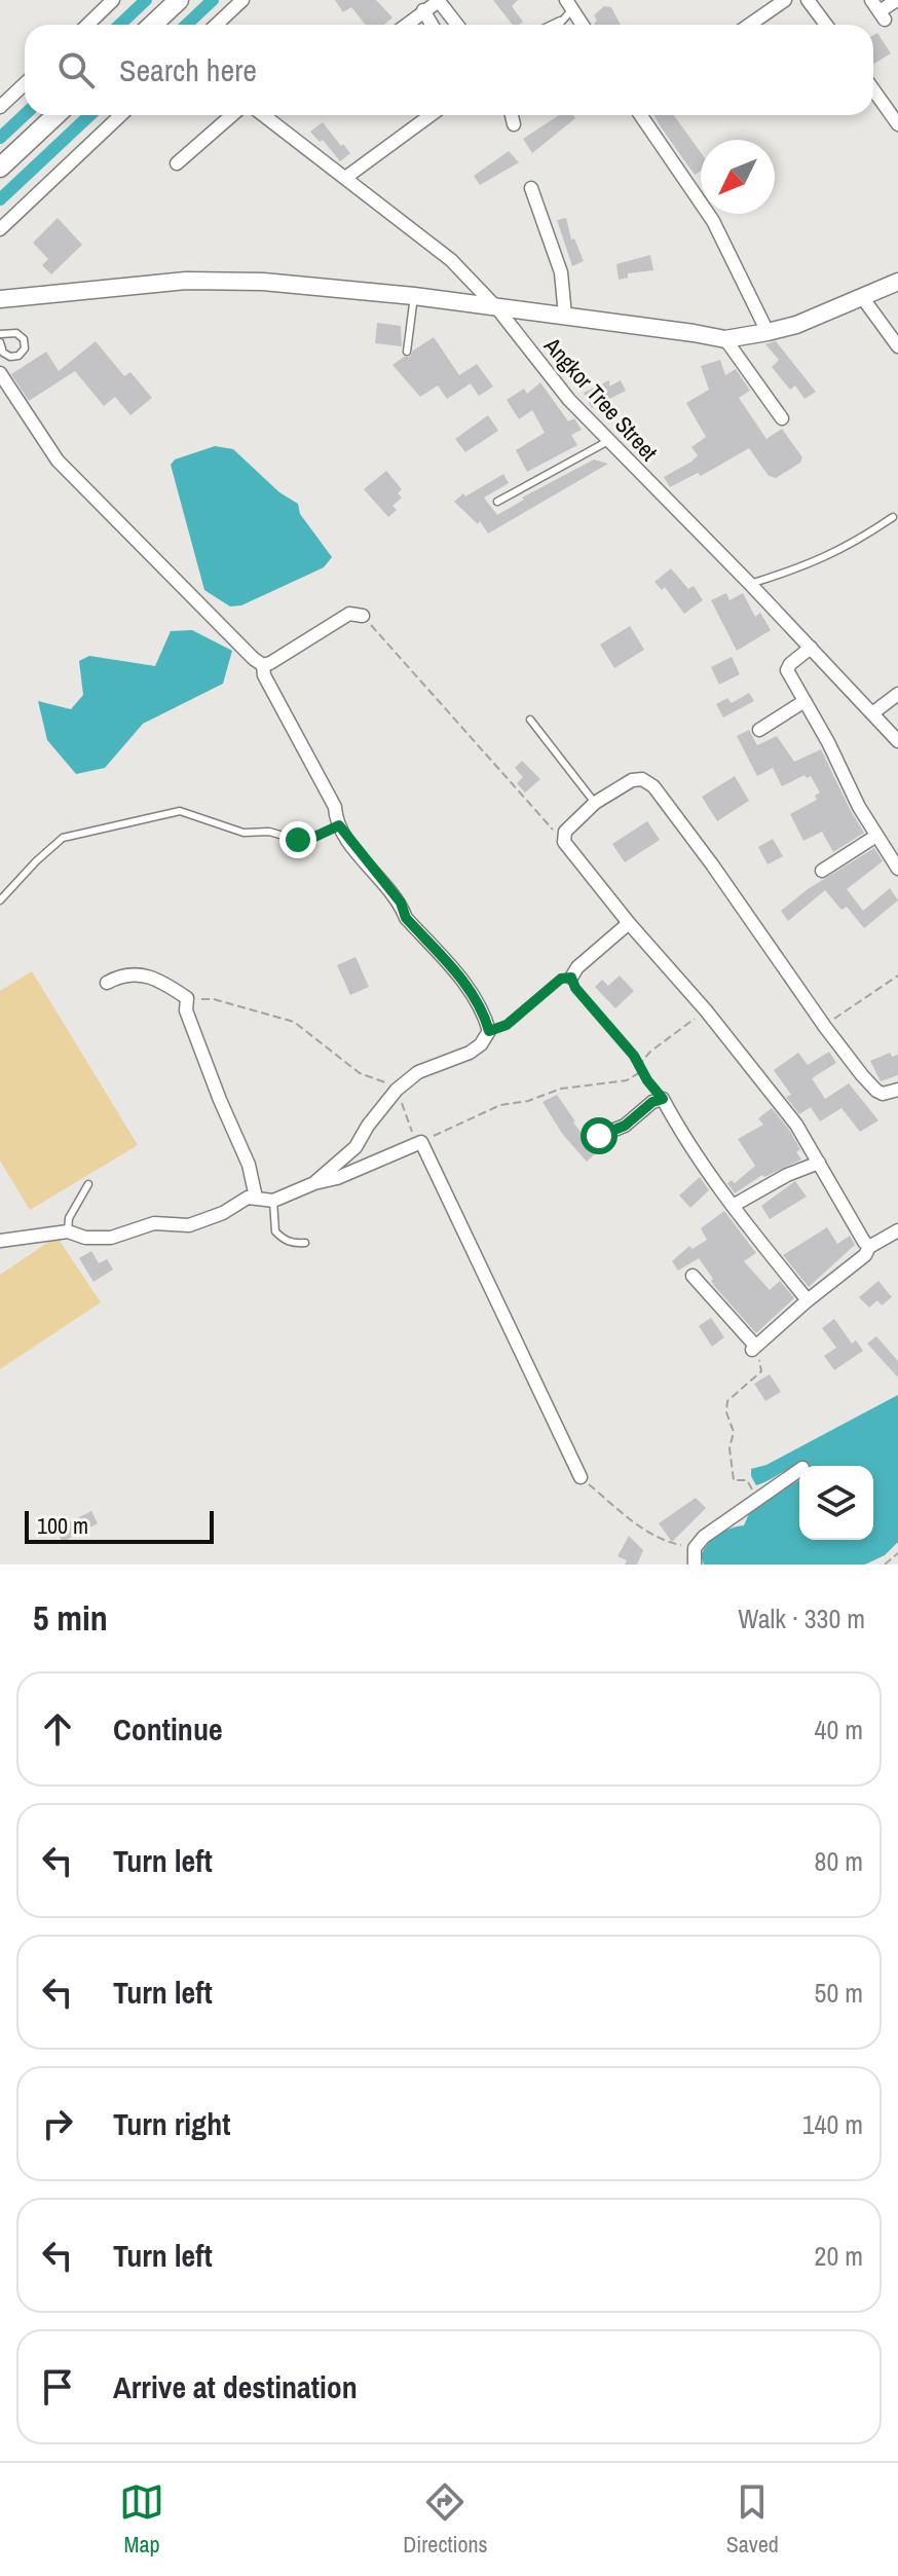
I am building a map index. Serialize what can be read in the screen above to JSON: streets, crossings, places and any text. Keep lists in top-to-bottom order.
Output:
{
  "streets": {
    "street": ["Angkor Tree Street"]
  },
  "scale_bar": "100 m",
  "north": "bottom left",
  "page": {
    "search": "Search here",
    "scale": "100 m",
    "heading": ["5 min", "Walk · 330 m"],
    "list": [
      ["Continue", "40 m"],
      ["Turn left", "80 m"],
      ["Turn left", "50 m"],
      ["Turn right", "140 m"],
      ["Turn left", "20 m"],
      "Arrive at destination"
    ],
    "nav": ["Map", "Directions", "Saved"]
  }
}
